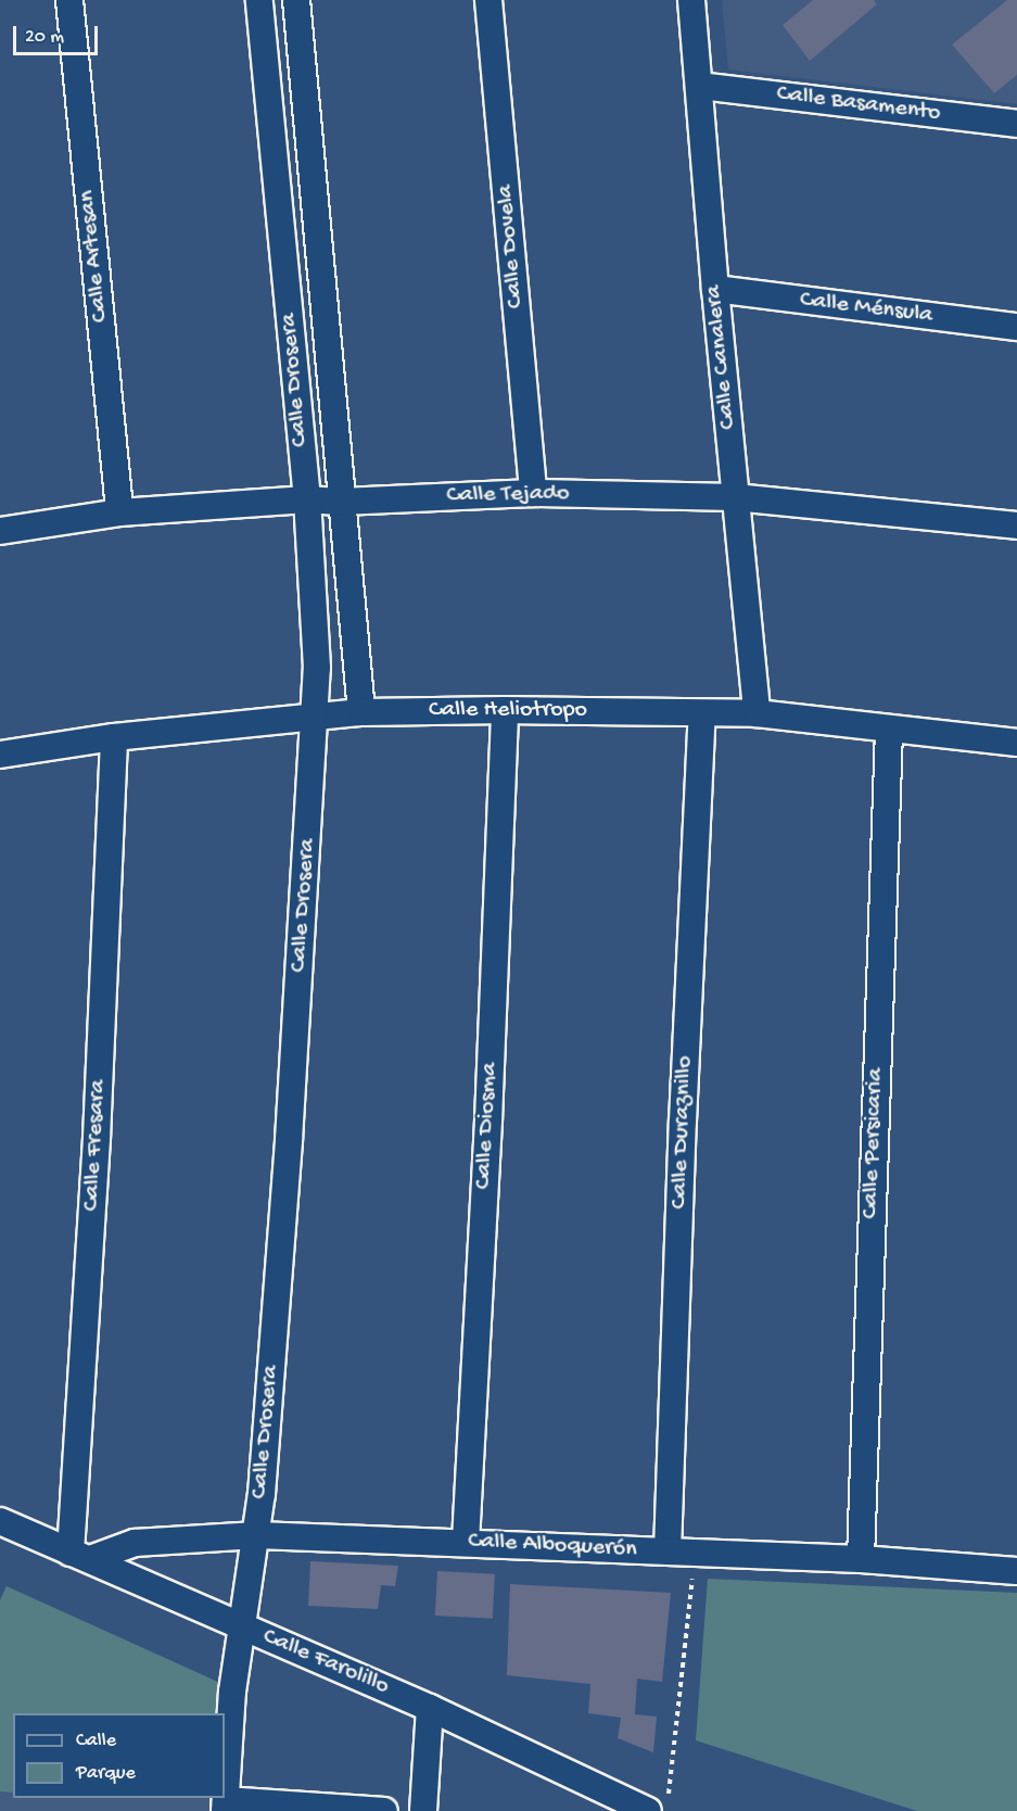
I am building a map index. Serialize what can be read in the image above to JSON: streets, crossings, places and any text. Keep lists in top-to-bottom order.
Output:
{
  "streets": {
    "street": [
      "Calle Basamento",
      "Calle Dovela",
      "Calle Artesan",
      "Calle Ménsula",
      "Calle Canalera",
      "Calle Drosera",
      "Calle Tejado",
      "Calle Heliotropo",
      "Calle Diosma",
      "Calle Duraznillo",
      "Calle Persicaria",
      "Calle Fresara",
      "Calle Alboquerón",
      "Calle Farolillo"
    ]
  },
  "crossings": [
    ["Calle Basamento", "Calle Canalera"],
    ["Calle Dovela", "Calle Tejado"],
    ["Calle Artesan", "Calle Tejado"],
    ["Calle Ménsula", "Calle Canalera"],
    ["Calle Canalera", "Calle Tejado"],
    ["Calle Canalera", "Calle Heliotropo"],
    ["Calle Drosera", "Calle Tejado"],
    ["Calle Drosera", "Calle Heliotropo"],
    ["Calle Drosera", "Calle Alboquerón"],
    ["Calle Drosera", "Calle Farolillo"],
    ["Calle Heliotropo", "Calle Diosma"],
    ["Calle Heliotropo", "Calle Duraznillo"],
    ["Calle Heliotropo", "Calle Persicaria"],
    ["Calle Heliotropo", "Calle Fresara"],
    ["Calle Diosma", "Calle Alboquerón"],
    ["Calle Duraznillo", "Calle Alboquerón"],
    ["Calle Persicaria", "Calle Alboquerón"],
    ["Calle Fresara", "Calle Alboquerón"],
    ["Calle Fresara", "Calle Farolillo"],
    ["Calle Alboquerón", "Calle Farolillo"]
  ],
  "legend": ["Calle", "Parque"],
  "scale_bar": "20 m"
}
